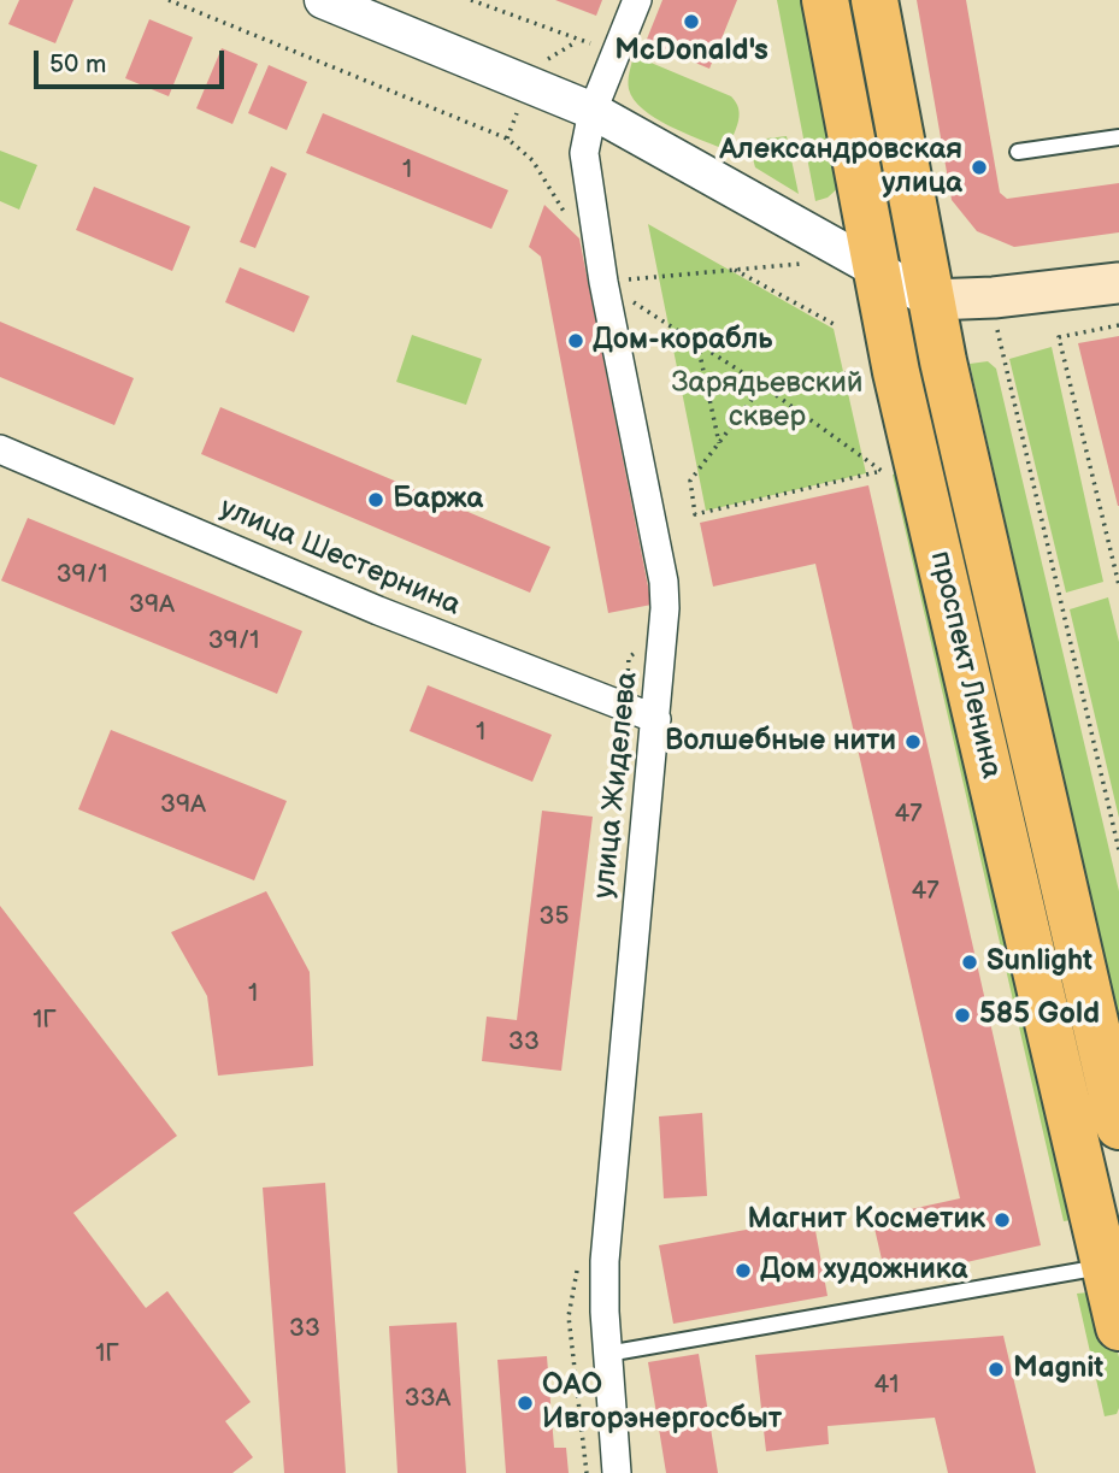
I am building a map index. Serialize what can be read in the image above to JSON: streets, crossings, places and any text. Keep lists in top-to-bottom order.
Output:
{
  "streets": {
    "highway": ["проспект Ленина"],
    "street": ["улица Шестернина", "улица Жиделева"]
  },
  "crossings": [
    ["улица Шестернина", "улица Жиделева"]
  ],
  "parks": ["Зарядьевский сквер"],
  "places": [
    "McDonald's",
    "Александровская улица",
    "Дом-корабль",
    "Баржа",
    "Волшебные нити",
    "Sunlight",
    "585 Gold",
    "Магнит Косметик",
    "Дом художника",
    "Magnit",
    "ОАО Ивгорэнергосбыт"
  ],
  "house_numbers": [
    "1",
    "39/1",
    "39А",
    "39/1",
    "1",
    "39А",
    "47",
    "47",
    "35",
    "1",
    "1Г",
    "33",
    "33",
    "1Г",
    "41",
    "33А"
  ],
  "scale_bar": "50 m"
}
